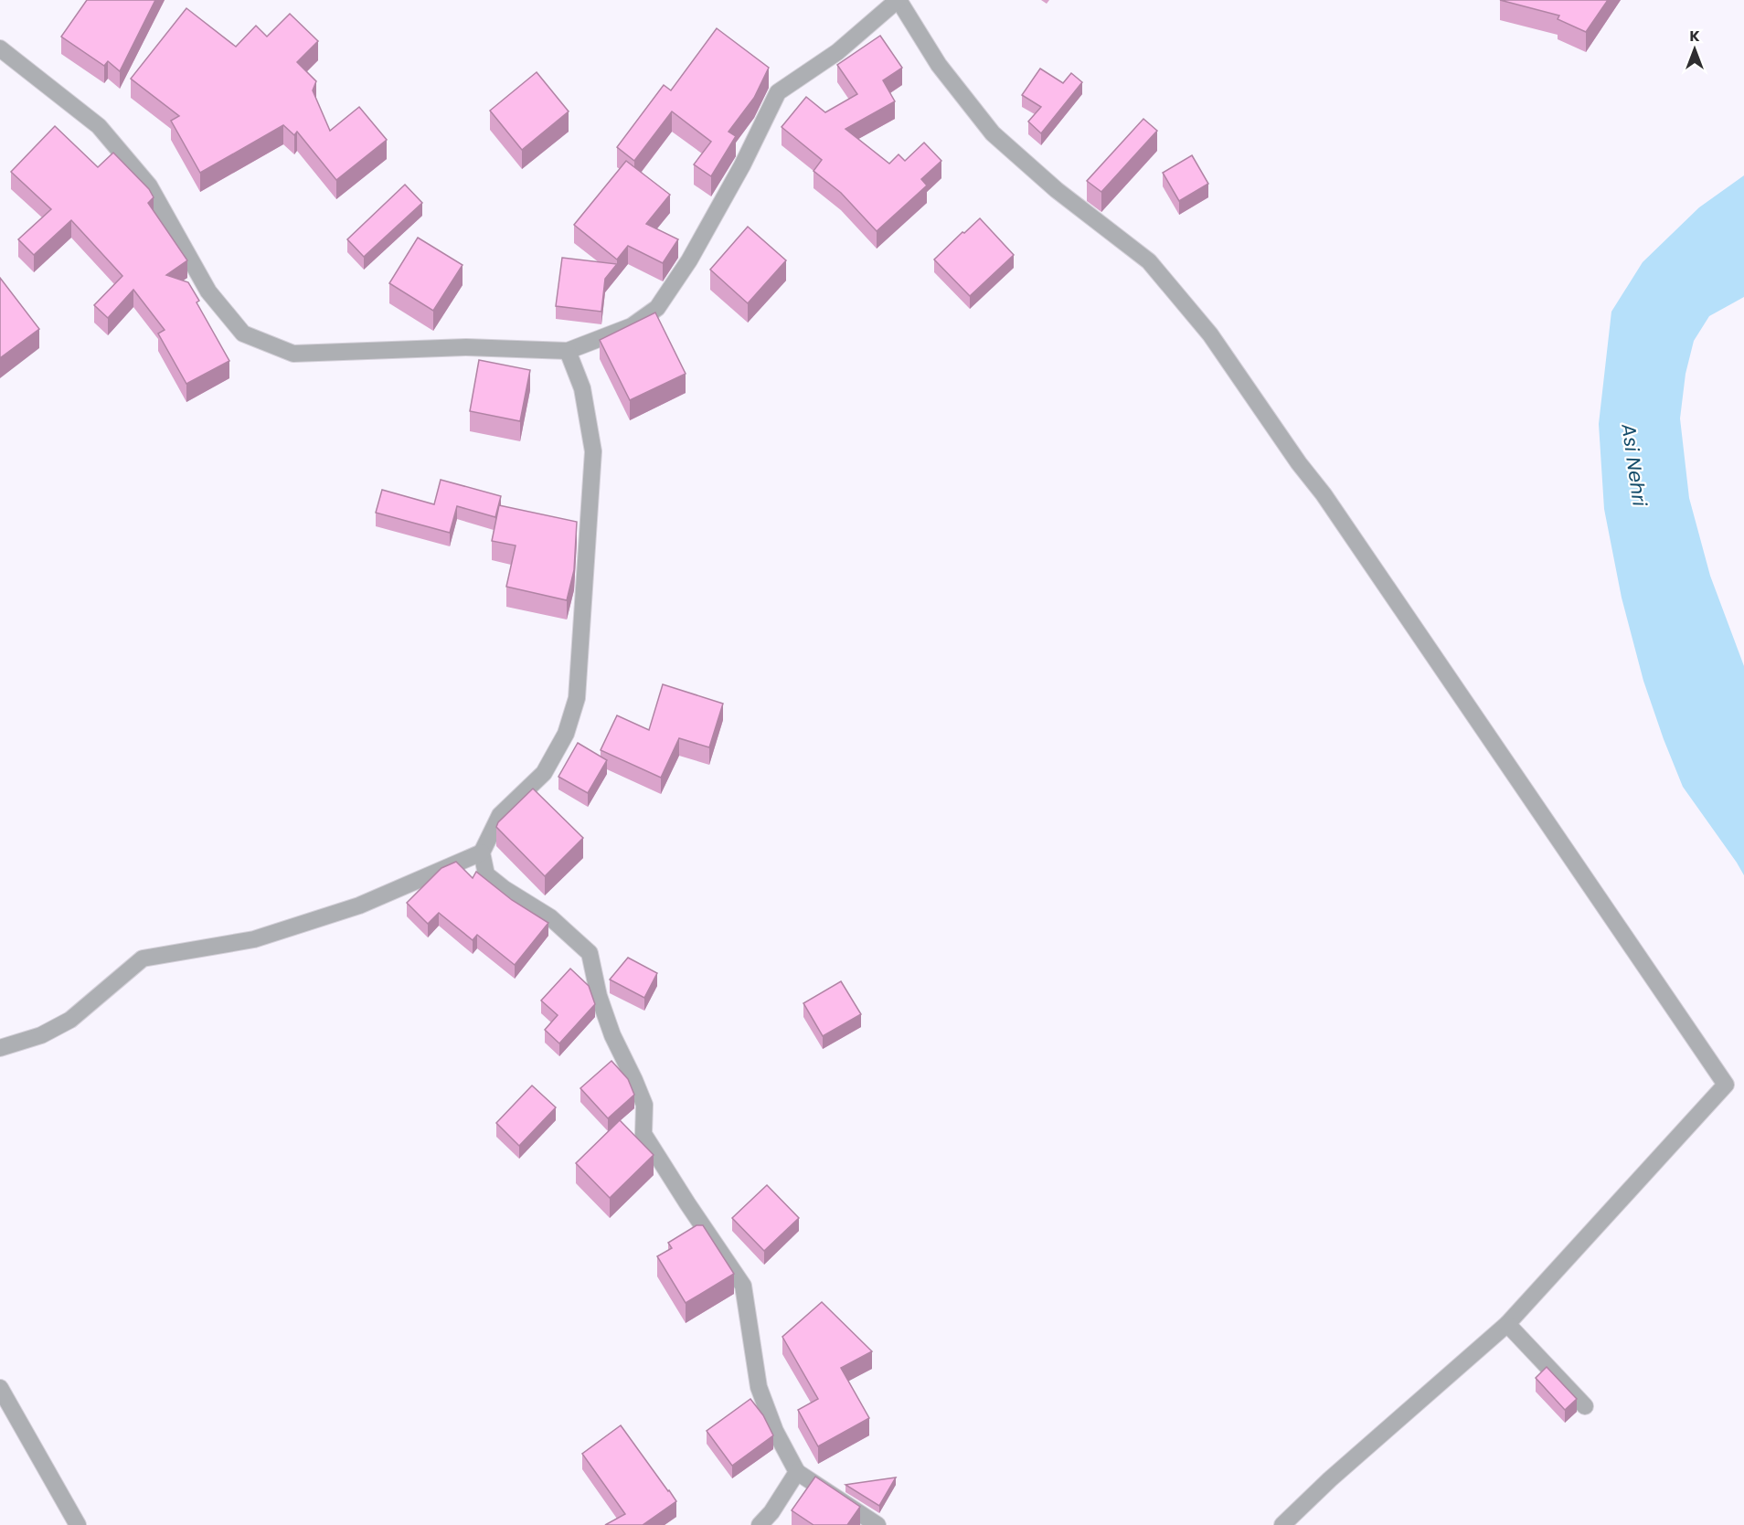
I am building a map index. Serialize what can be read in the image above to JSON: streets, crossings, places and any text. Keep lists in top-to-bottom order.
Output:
{
  "water": ["Asi Nehri"],
  "north": "top"
}
